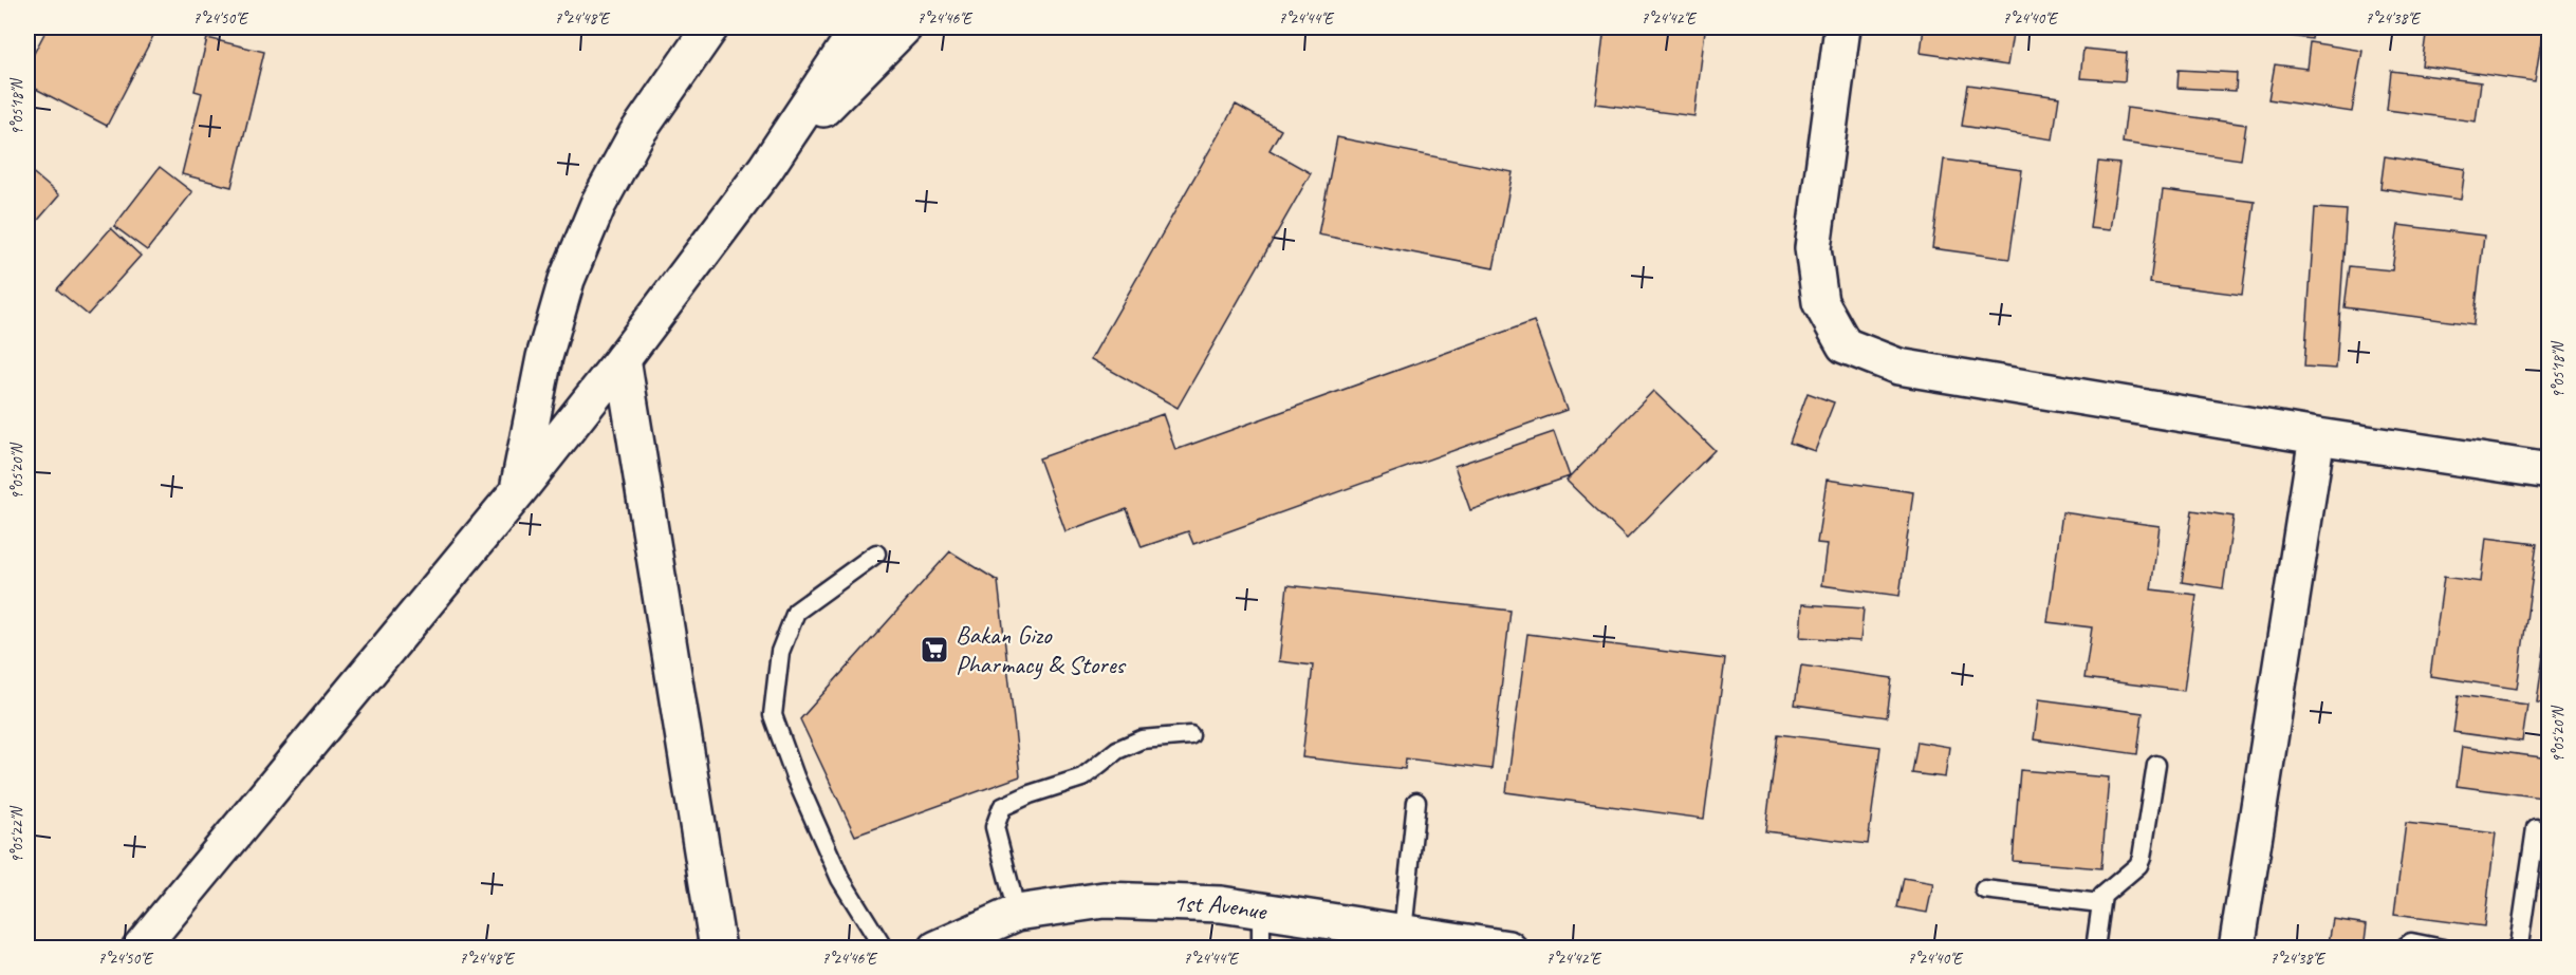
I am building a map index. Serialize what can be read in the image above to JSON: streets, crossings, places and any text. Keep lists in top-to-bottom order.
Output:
{
  "streets": {
    "street": ["1st Avenue"]
  },
  "places": {
    "supermarket": ["Bakan Gizo Pharmacy & Stores"]
  },
  "coordinates": [
    "7°24'50\"E",
    "7°24'48\"E",
    "7°24'46\"E",
    "7°24'44\"E",
    "7°24'42\"E",
    "7°24'40\"E",
    "7°24'38\"E",
    "9°05'18\"N",
    "9°05'20\"N",
    "9°05'22\"N"
  ]
}
